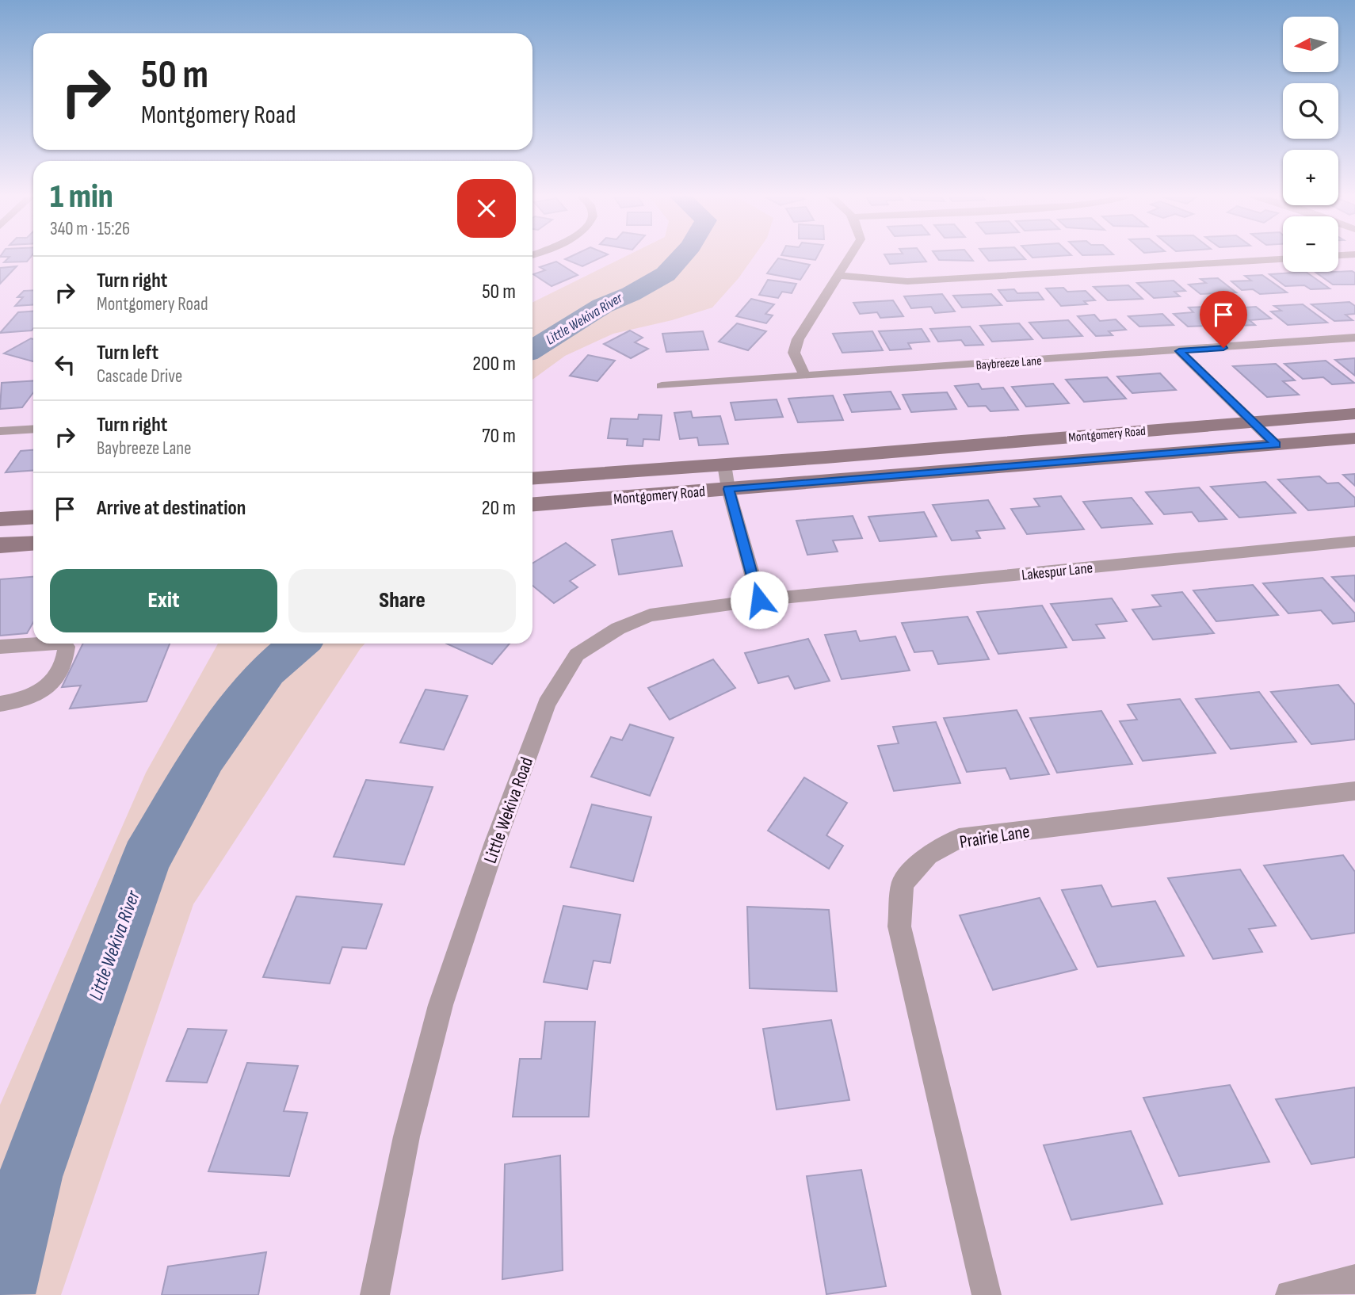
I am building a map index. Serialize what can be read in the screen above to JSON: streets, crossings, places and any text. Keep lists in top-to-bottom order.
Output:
{
  "streets": {
    "main road": ["Montgomery Road"],
    "street": [
      "Baybreeze Lane",
      "Lakespur Lane",
      "Little Wekiva Road",
      "Prairie Lane"
    ]
  },
  "crossings": [
    ["Lakespur Lane", "Little Wekiva Road"]
  ],
  "water": ["Little Wekiva River"],
  "north": "left",
  "page": {
    "map_buttons": ["+", "−"],
    "turn": ["50 m", "Montgomery Road"],
    "heading": ["1 min", "340 m · 15:26"],
    "list": [
      {
        "name": "Turn right",
        "note": "Montgomery Road",
        "value": "50 m"
      },
      {
        "name": "Turn left",
        "note": "Cascade Drive",
        "value": "200 m"
      },
      {
        "name": "Turn right",
        "note": "Baybreeze Lane",
        "value": "70 m"
      },
      {
        "name": "Arrive at destination",
        "value": "20 m"
      }
    ],
    "buttons": ["Exit", "Share"]
  }
}
